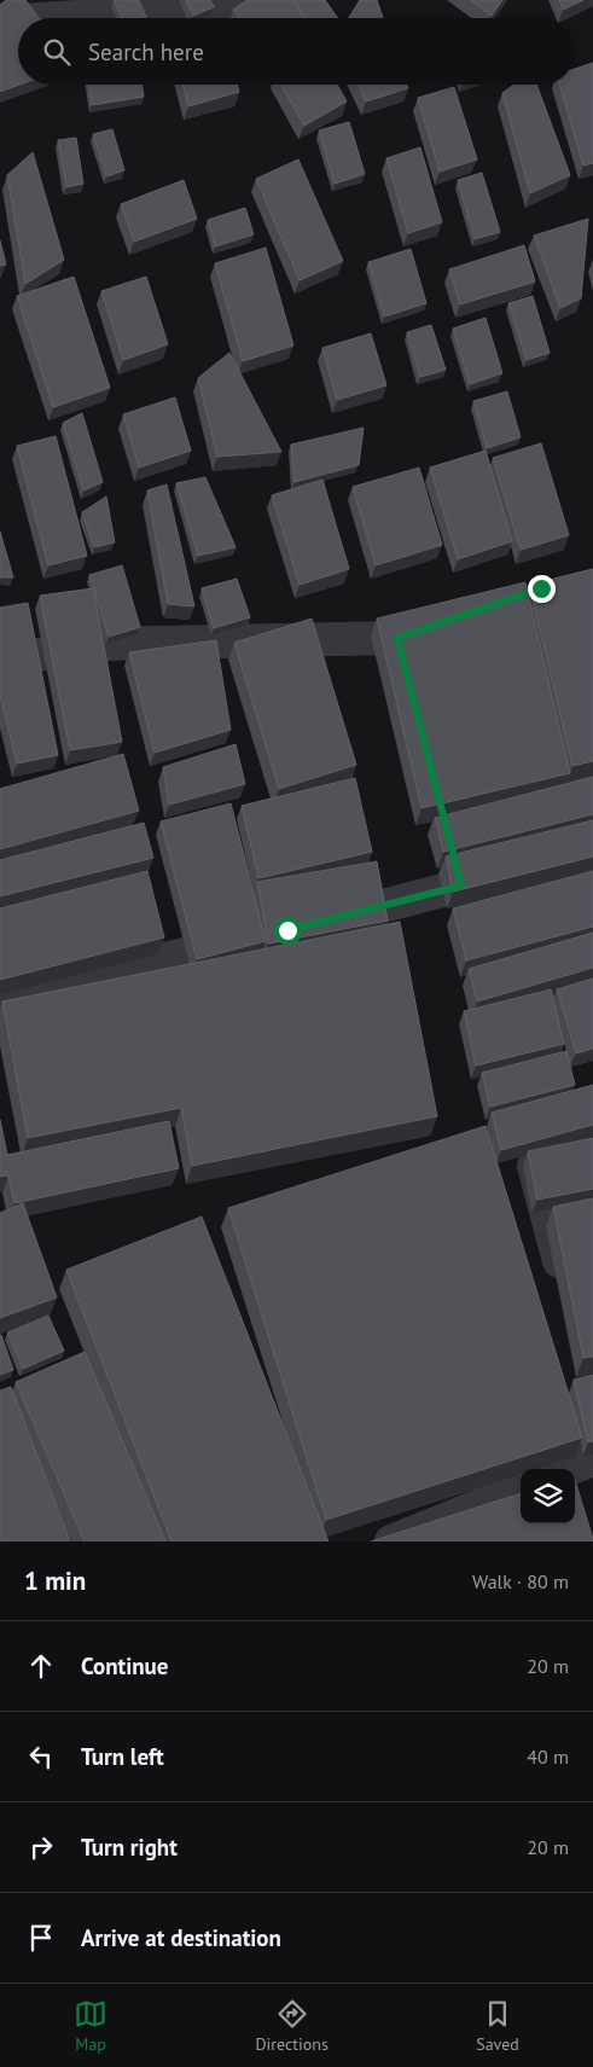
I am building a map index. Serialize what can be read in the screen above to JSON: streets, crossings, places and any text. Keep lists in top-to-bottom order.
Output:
{
  "page": {
    "search": "Search here",
    "heading": ["1 min", "Walk · 80 m"],
    "list": [
      ["Continue", "20 m"],
      ["Turn left", "40 m"],
      ["Turn right", "20 m"],
      "Arrive at destination"
    ],
    "nav": ["Map", "Directions", "Saved"]
  }
}
